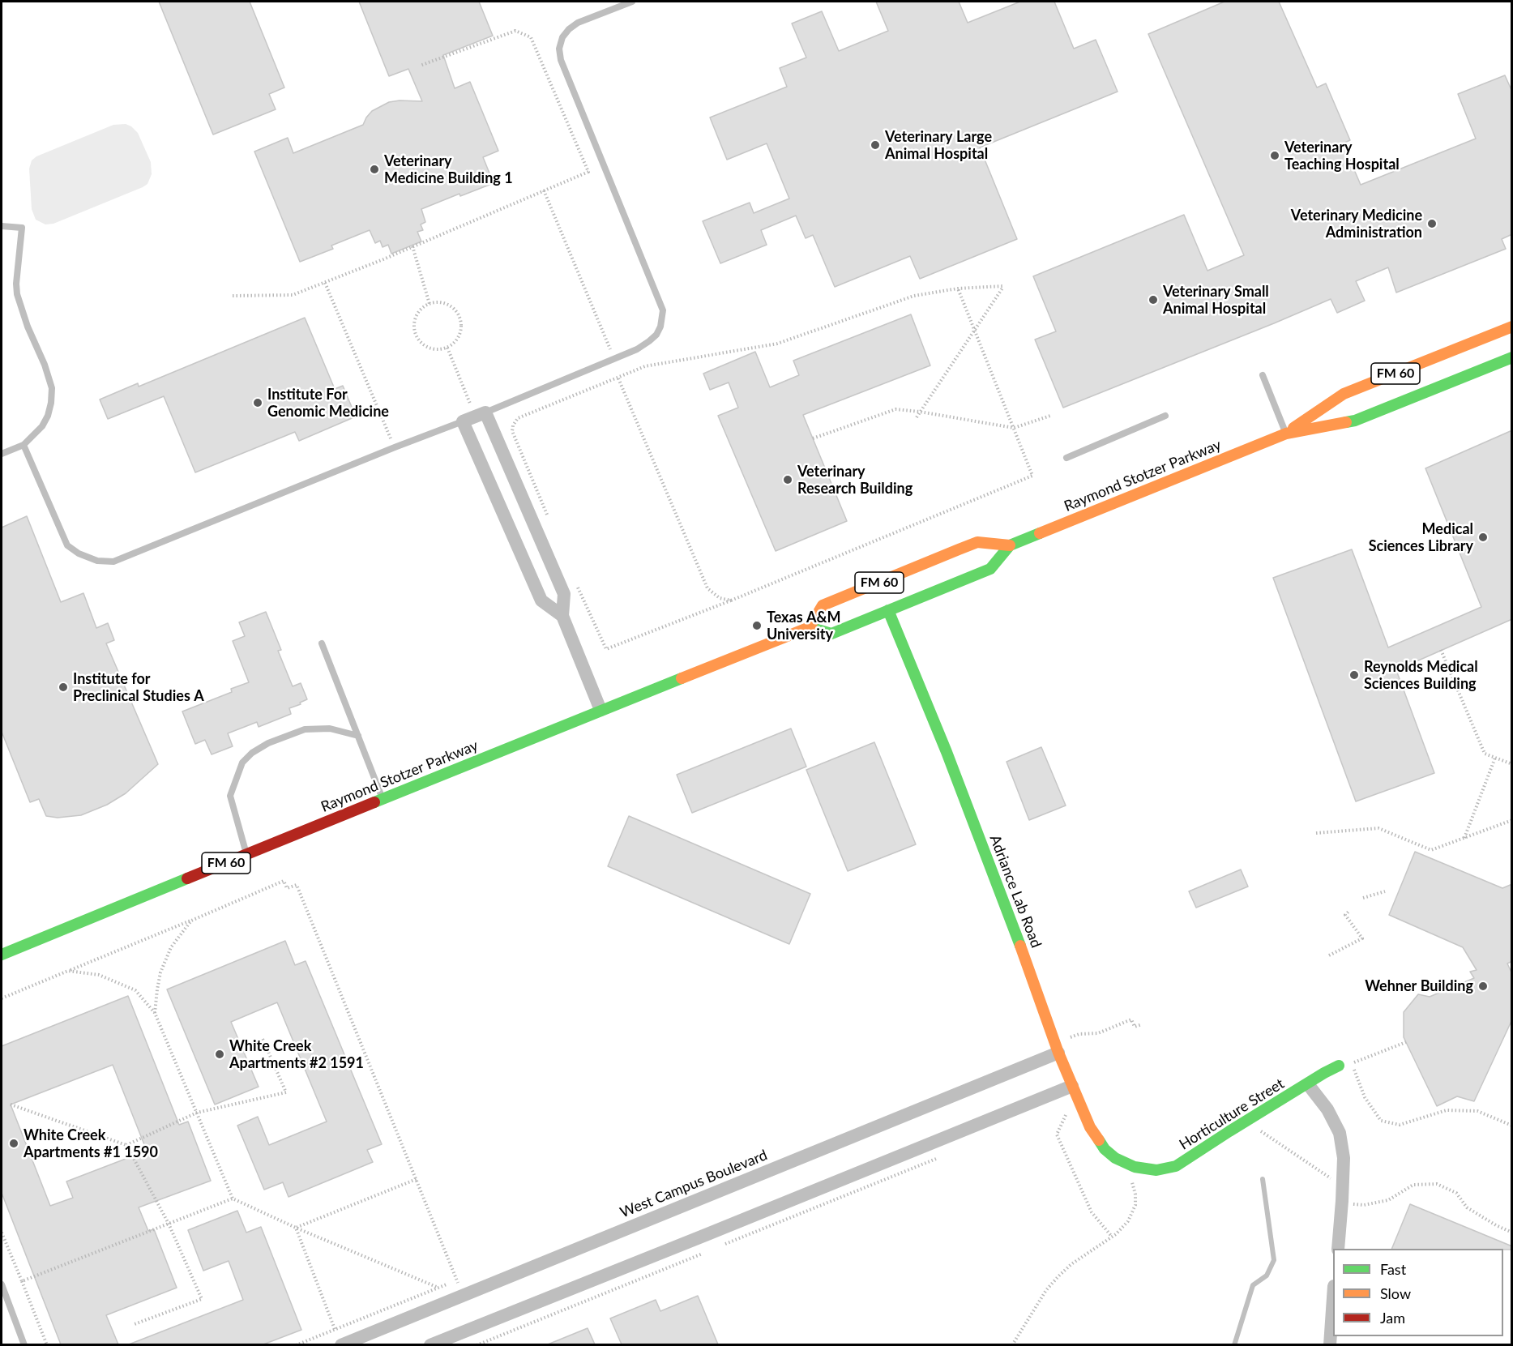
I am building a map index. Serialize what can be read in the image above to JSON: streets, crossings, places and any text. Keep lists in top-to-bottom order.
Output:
{
  "streets": {
    "main road": [
      "FM 60",
      "Raymond Stotzer Parkway",
      "Adriance Lab Road",
      "Horticulture Street"
    ],
    "street": ["West Campus Boulevard"]
  },
  "crossings": [
    ["Raymond Stotzer Parkway", "Adriance Lab Road"],
    ["Adriance Lab Road", "Horticulture Street"],
    ["Adriance Lab Road", "West Campus Boulevard"]
  ],
  "places": [
    "Veterinary Large Animal Hospital",
    "Veterinary Teaching Hospital",
    "Veterinary Medicine Building 1",
    "Veterinary Medicine Administration",
    "Veterinary Small Animal Hospital",
    "Institute For Genomic Medicine",
    "Veterinary Research Building",
    "Medical Sciences Library",
    "Texas A&M University",
    "Reynolds Medical Sciences Building",
    "Institute for Preclinical Studies A",
    "Wehner Building",
    "White Creek Apartments #2 1591",
    "White Creek Apartments #1 1590"
  ],
  "legend": ["Fast", "Slow", "Jam"]
}
